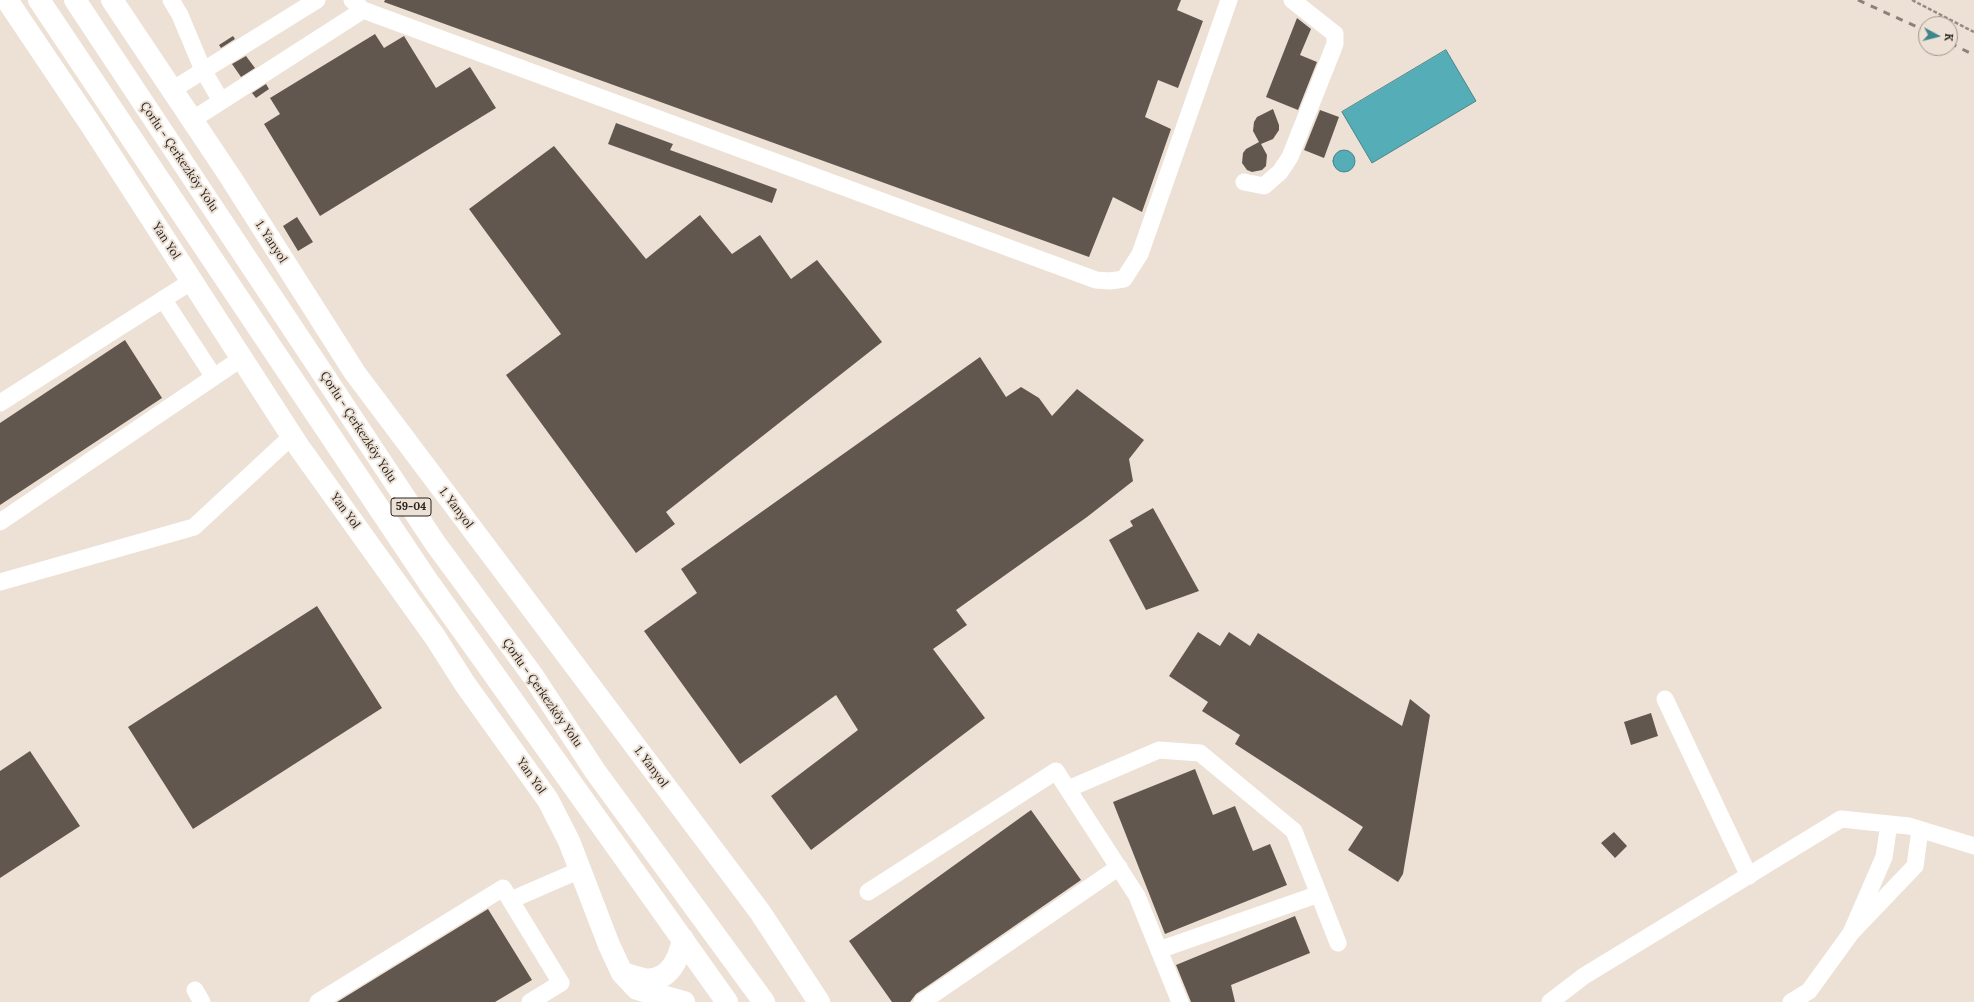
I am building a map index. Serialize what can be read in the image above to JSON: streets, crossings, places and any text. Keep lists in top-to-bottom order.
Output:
{
  "streets": {
    "main road": [
      "Çorlu - Çerkezköy Yolu",
      "Yan Yol",
      "1. Yanyol",
      "59-04"
    ]
  },
  "north": "right"
}
